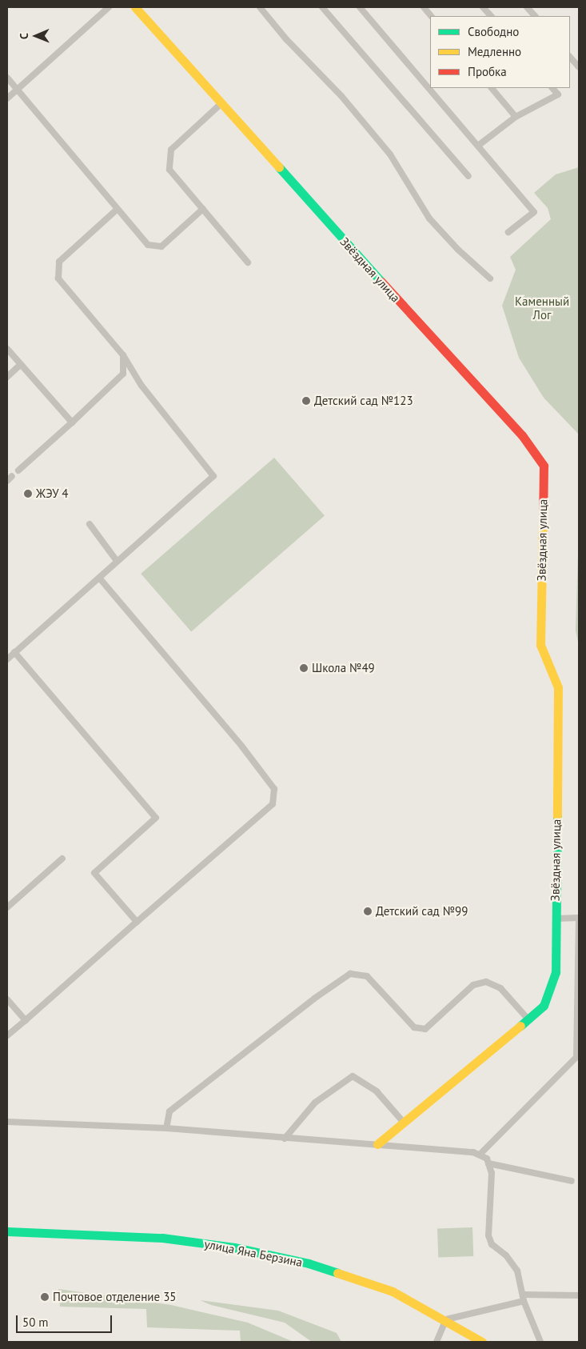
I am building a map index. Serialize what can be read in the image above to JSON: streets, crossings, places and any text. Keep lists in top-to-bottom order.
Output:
{
  "streets": {
    "street": ["Звёздная улица", "улица Яна Берзина"]
  },
  "parks": ["Каменный Лог"],
  "places": [
    "Детский сад №123",
    "ЖЭУ 4",
    "Школа №49",
    "Детский сад №99",
    "Почтовое отделение 35"
  ],
  "legend": ["Свободно", "Медленно", "Пробка"],
  "scale_bar": "50 m",
  "north": "left"
}
